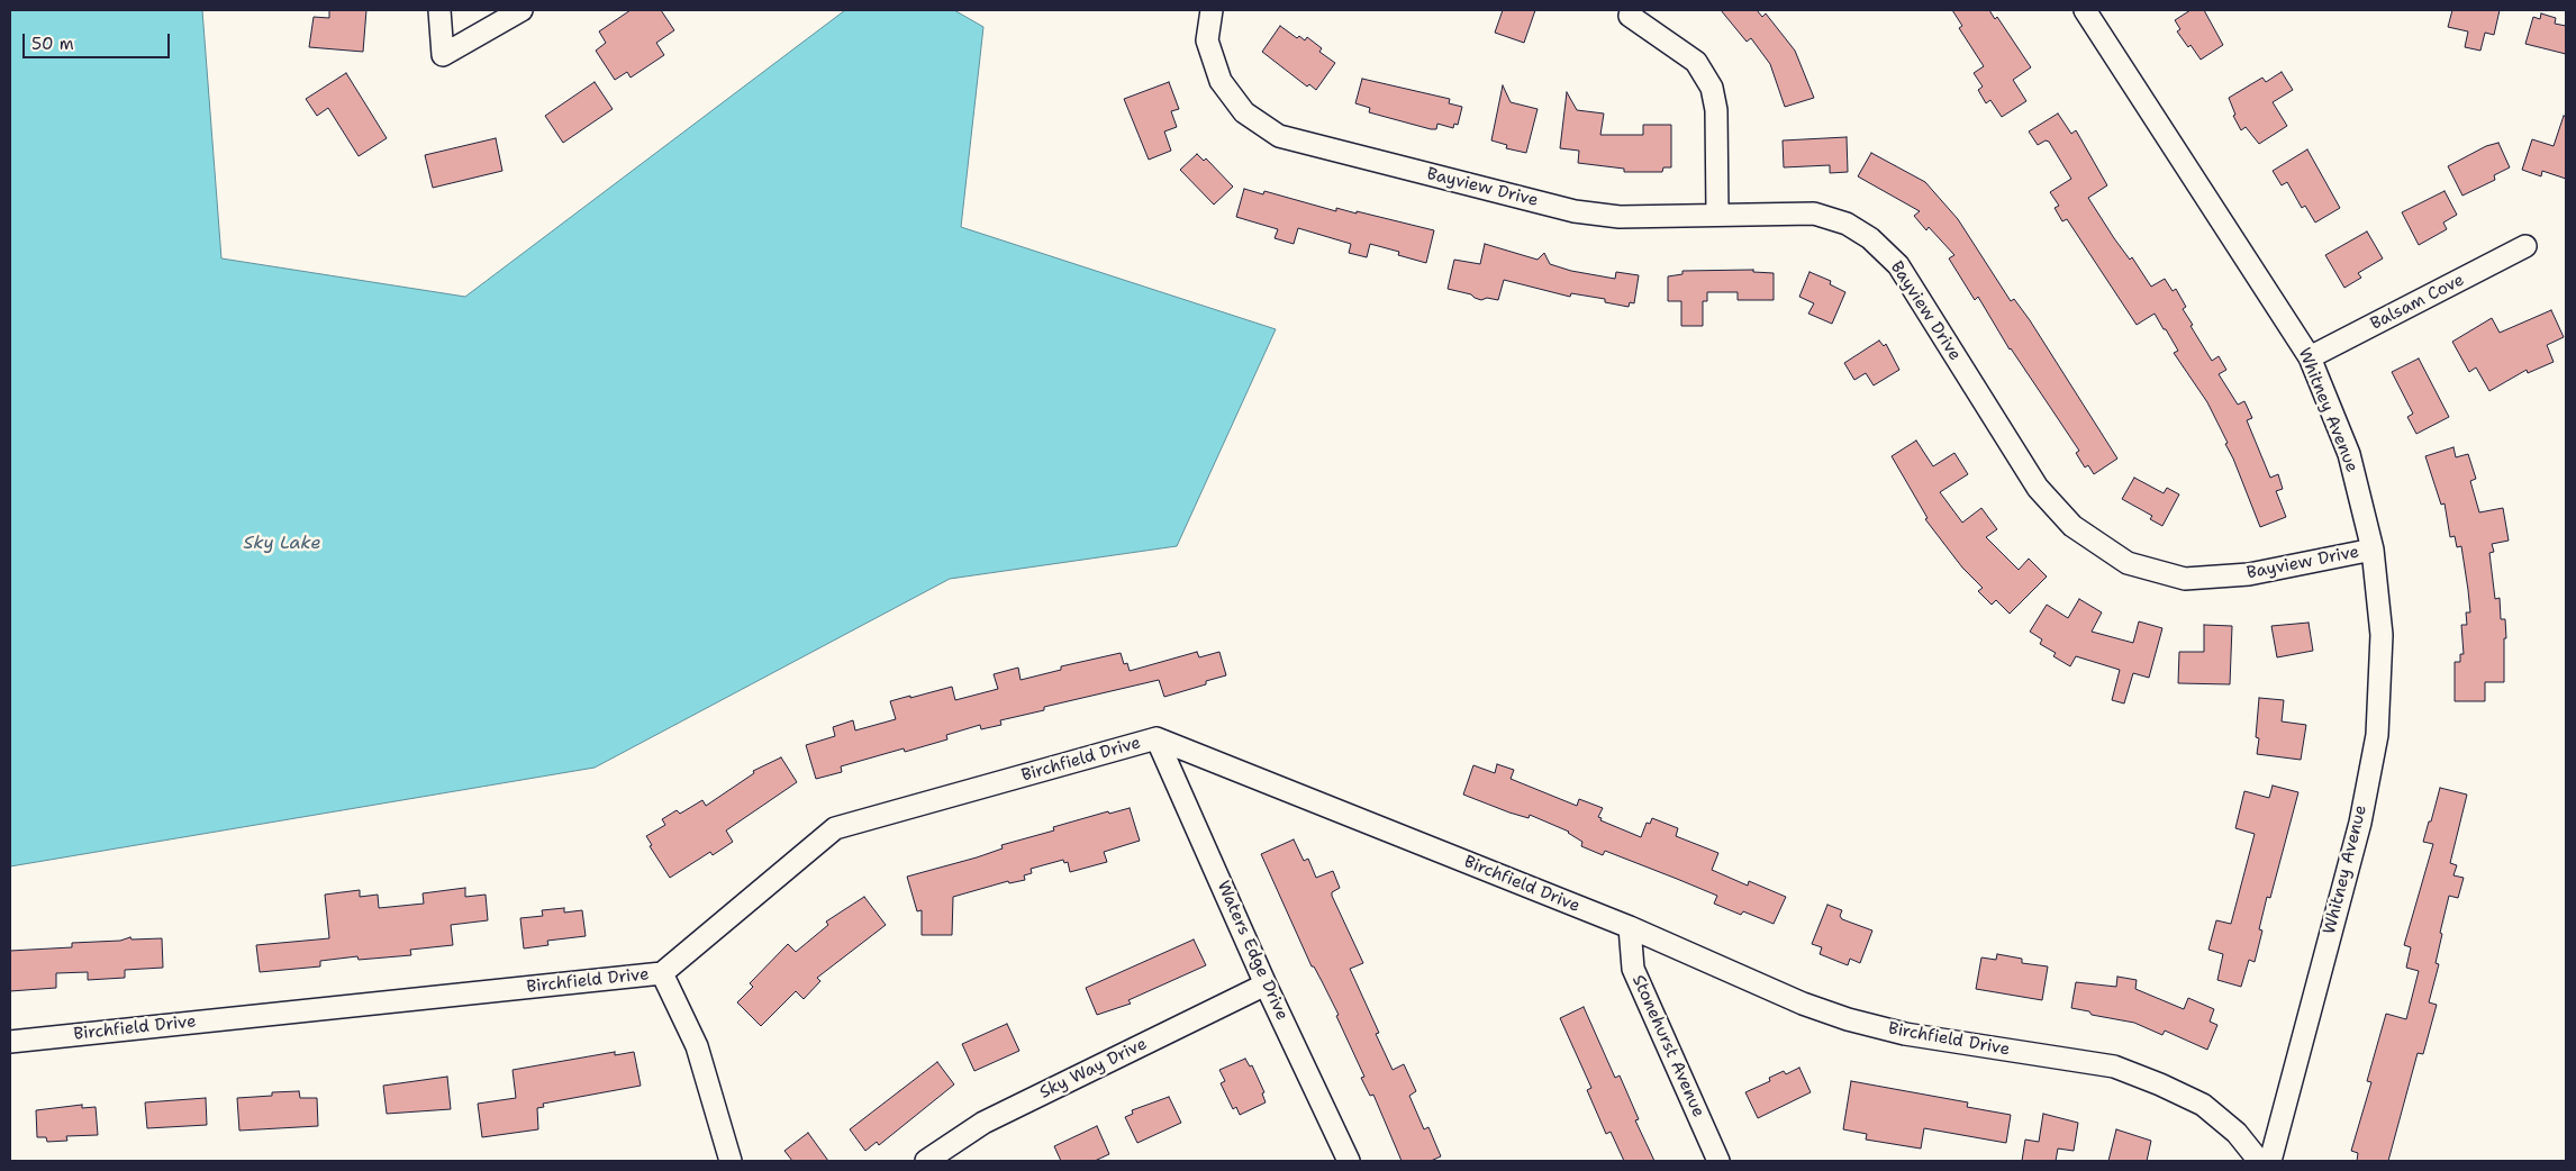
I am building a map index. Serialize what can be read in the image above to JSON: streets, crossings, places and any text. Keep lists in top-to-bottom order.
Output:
{
  "streets": {
    "street": [
      "Bayview Drive",
      "Balsam Cove",
      "Whitney Avenue",
      "Birchfield Drive",
      "Waters Edge Drive",
      "Stonehurst Avenue",
      "Sky Way Drive"
    ]
  },
  "crossings": [
    ["Bayview Drive", "Whitney Avenue"],
    ["Balsam Cove", "Whitney Avenue"],
    ["Birchfield Drive", "Waters Edge Drive"],
    ["Birchfield Drive", "Stonehurst Avenue"],
    ["Waters Edge Drive", "Sky Way Drive"]
  ],
  "water": ["Sky Lake"],
  "scale_bar": "50 m"
}
